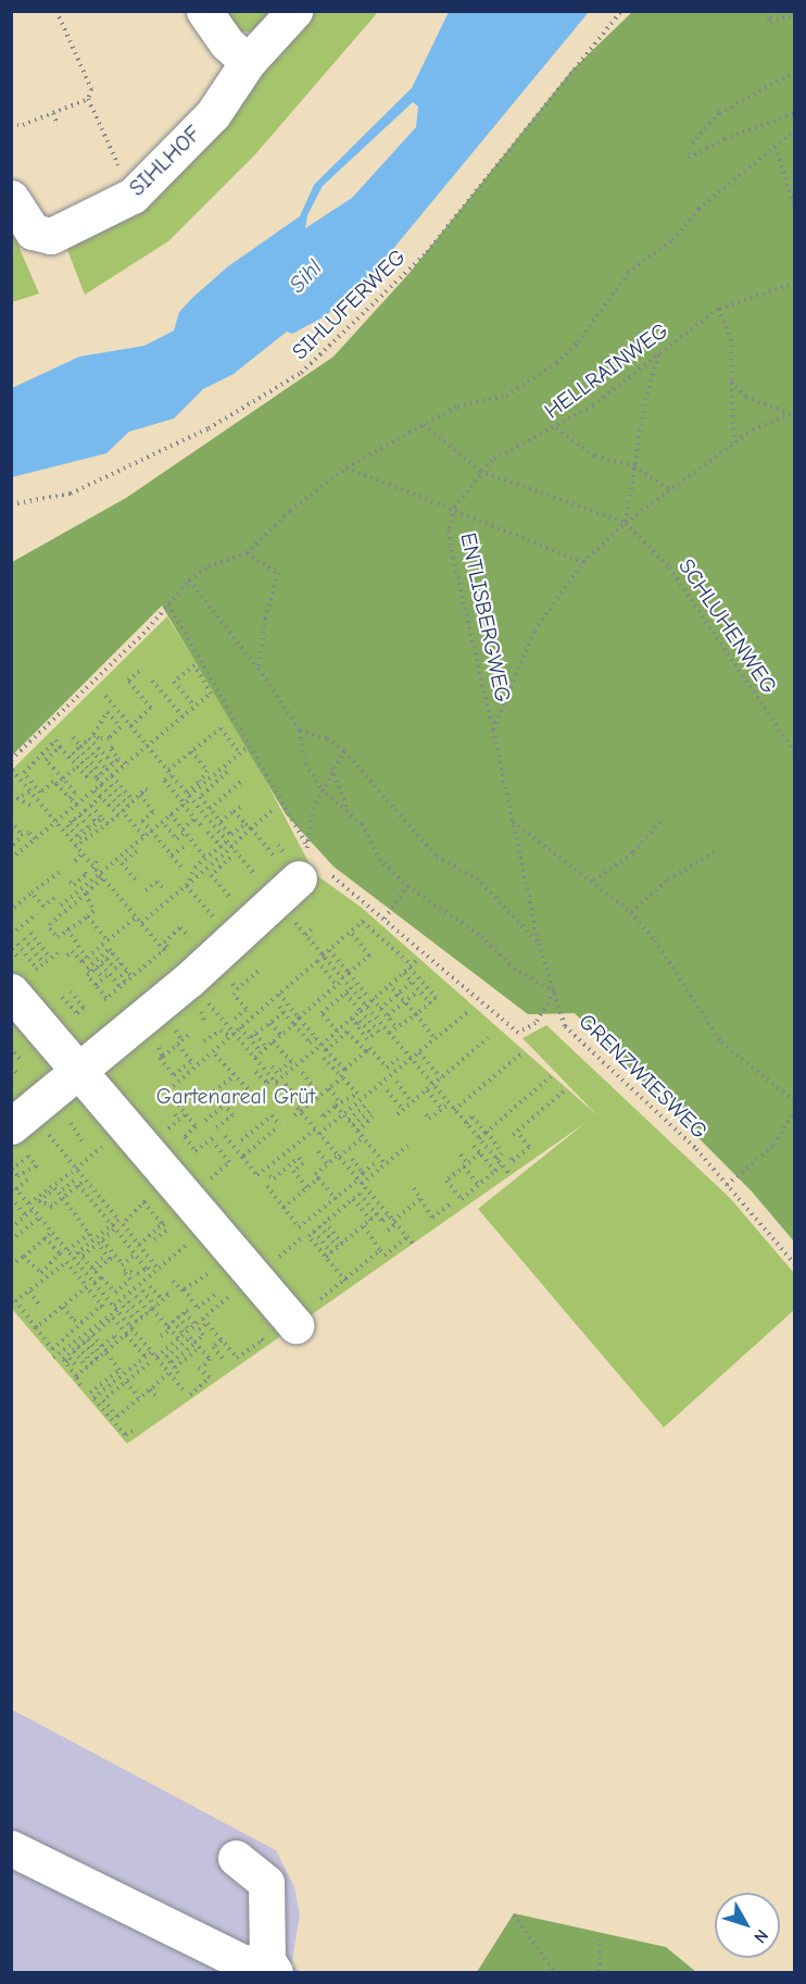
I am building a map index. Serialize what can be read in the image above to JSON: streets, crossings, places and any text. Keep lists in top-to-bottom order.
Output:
{
  "streets": {
    "street": ["SIHLHOF"],
    "path": [
      "SIHLUFERWEG",
      "HELLRAINWEG",
      "ENTLISBERGWEG",
      "SCHLUHENWEG",
      "GRENZWIESWEG"
    ]
  },
  "crossings": [
    ["HELLRAINWEG", "ENTLISBERGWEG"],
    ["ENTLISBERGWEG", "SCHLUHENWEG"],
    ["ENTLISBERGWEG", "GRENZWIESWEG"]
  ],
  "water": ["Sihl"],
  "parks": ["Gartenareal Grüt"],
  "north": "bottom right"
}
